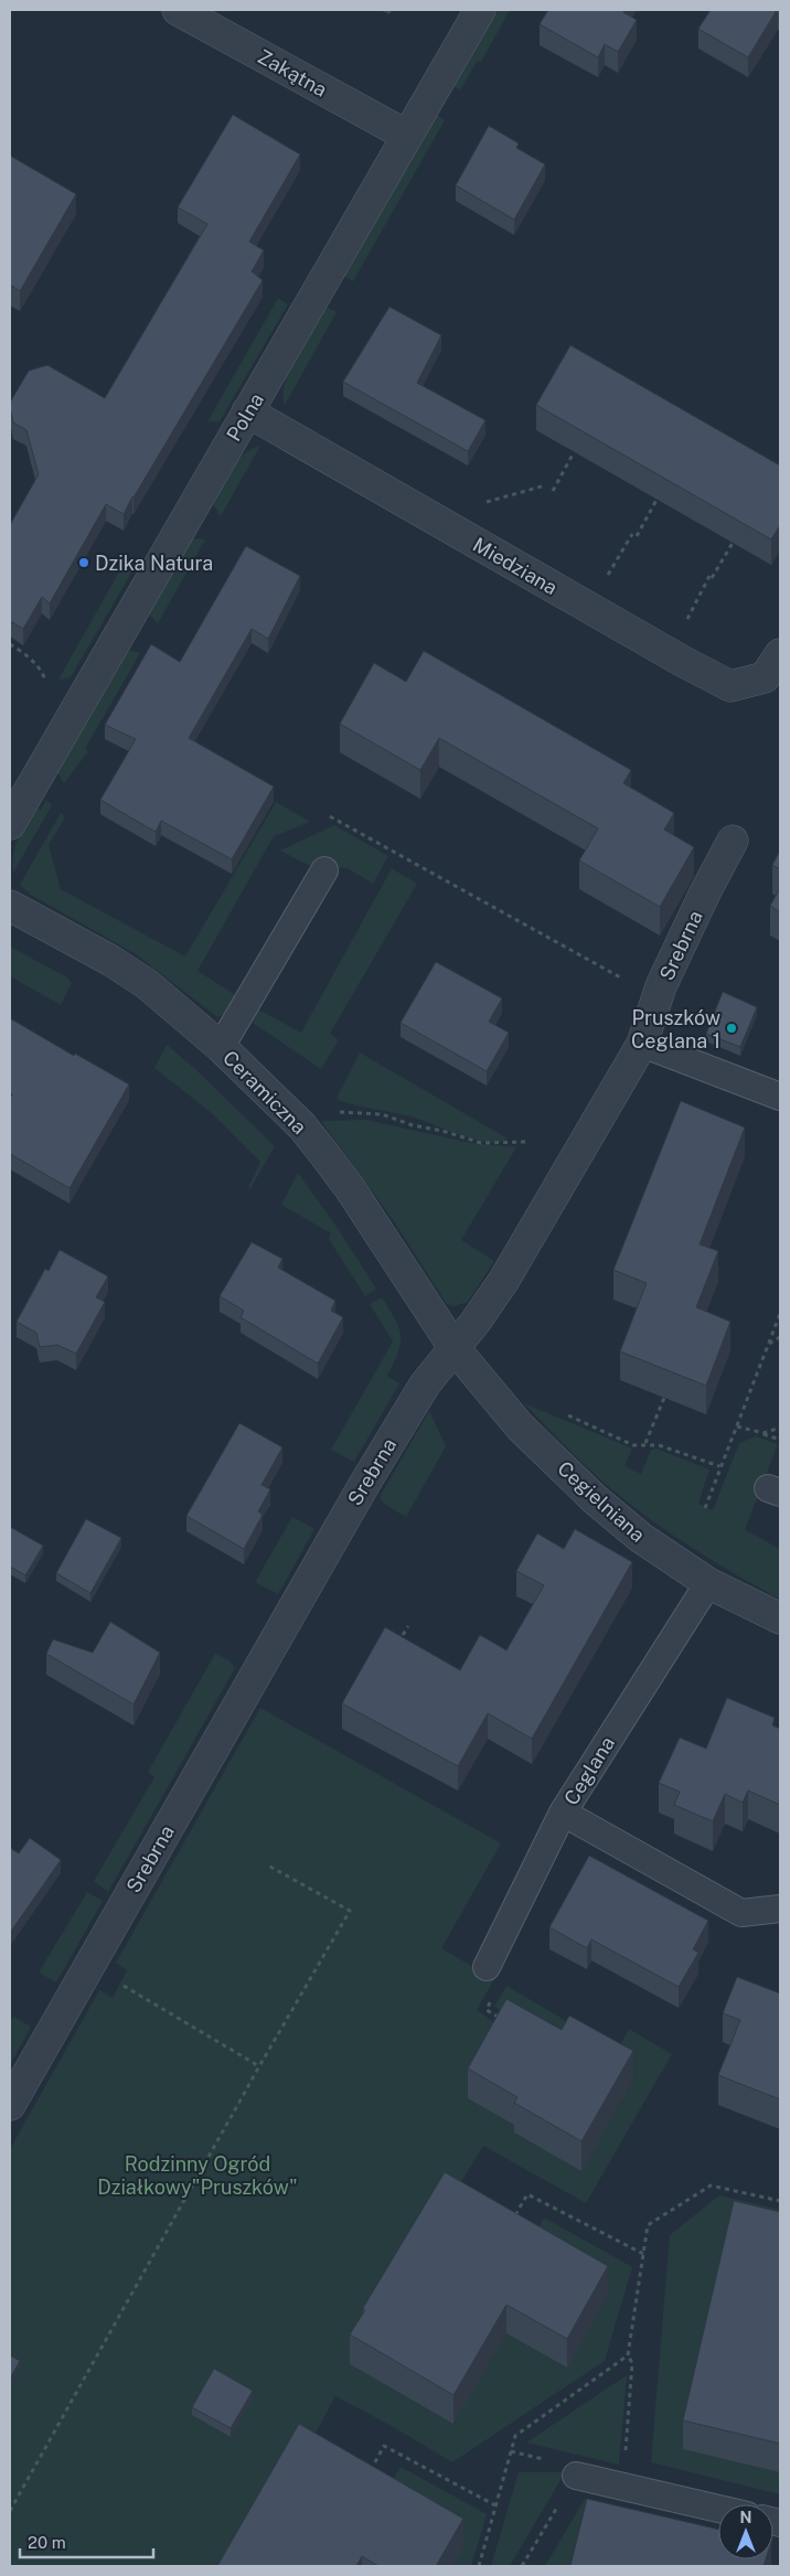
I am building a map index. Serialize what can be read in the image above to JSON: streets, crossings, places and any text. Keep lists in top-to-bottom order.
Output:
{
  "streets": {
    "street": [
      "Zakątna",
      "Polna",
      "Miedziana",
      "Srebrna",
      "Ceramiczna",
      "Cegielniana"
    ],
    "lane": ["Ceglana"]
  },
  "crossings": [
    ["Zakątna", "Polna"],
    ["Polna", "Miedziana"],
    ["Srebrna", "Ceramiczna"],
    ["Srebrna", "Cegielniana"],
    ["Ceramiczna", "Cegielniana"],
    ["Cegielniana", "Ceglana"]
  ],
  "parks": ["Rodzinny Ogród Działkowy\"Pruszków\""],
  "places": ["Dzika Natura", "Pruszków Ceglana 1"],
  "scale_bar": "20 m",
  "north": "top"
}
